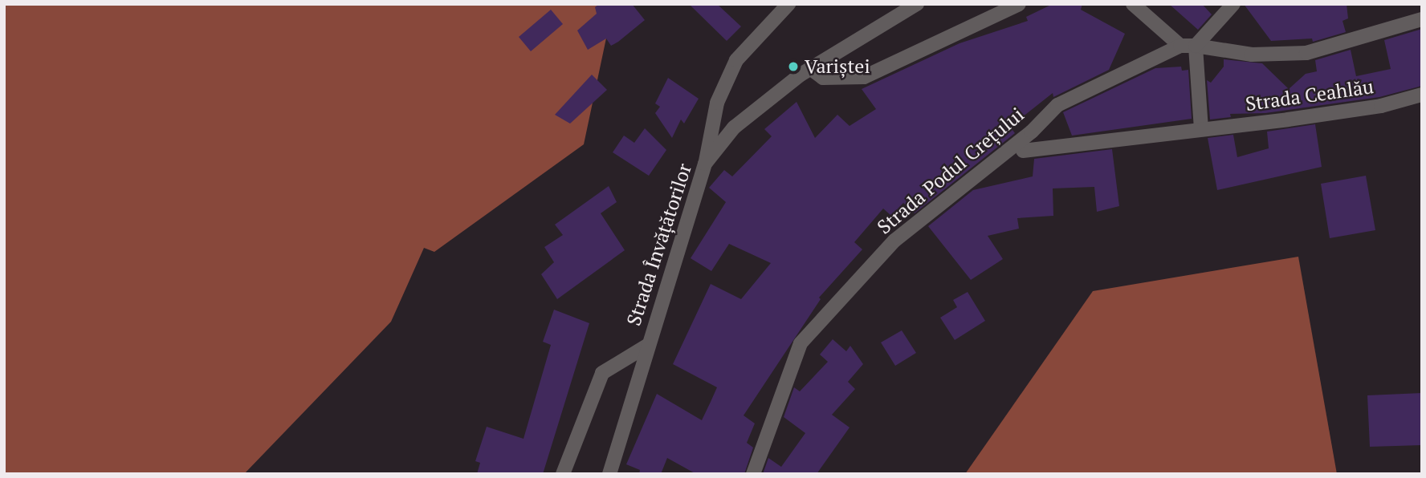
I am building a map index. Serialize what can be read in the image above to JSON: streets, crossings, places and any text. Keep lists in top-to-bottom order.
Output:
{
  "streets": {
    "street": ["Strada Ceahlău", "Strada Podul Crețului", "Strada Învățătorilor"]
  },
  "places": ["Variștei"]
}
